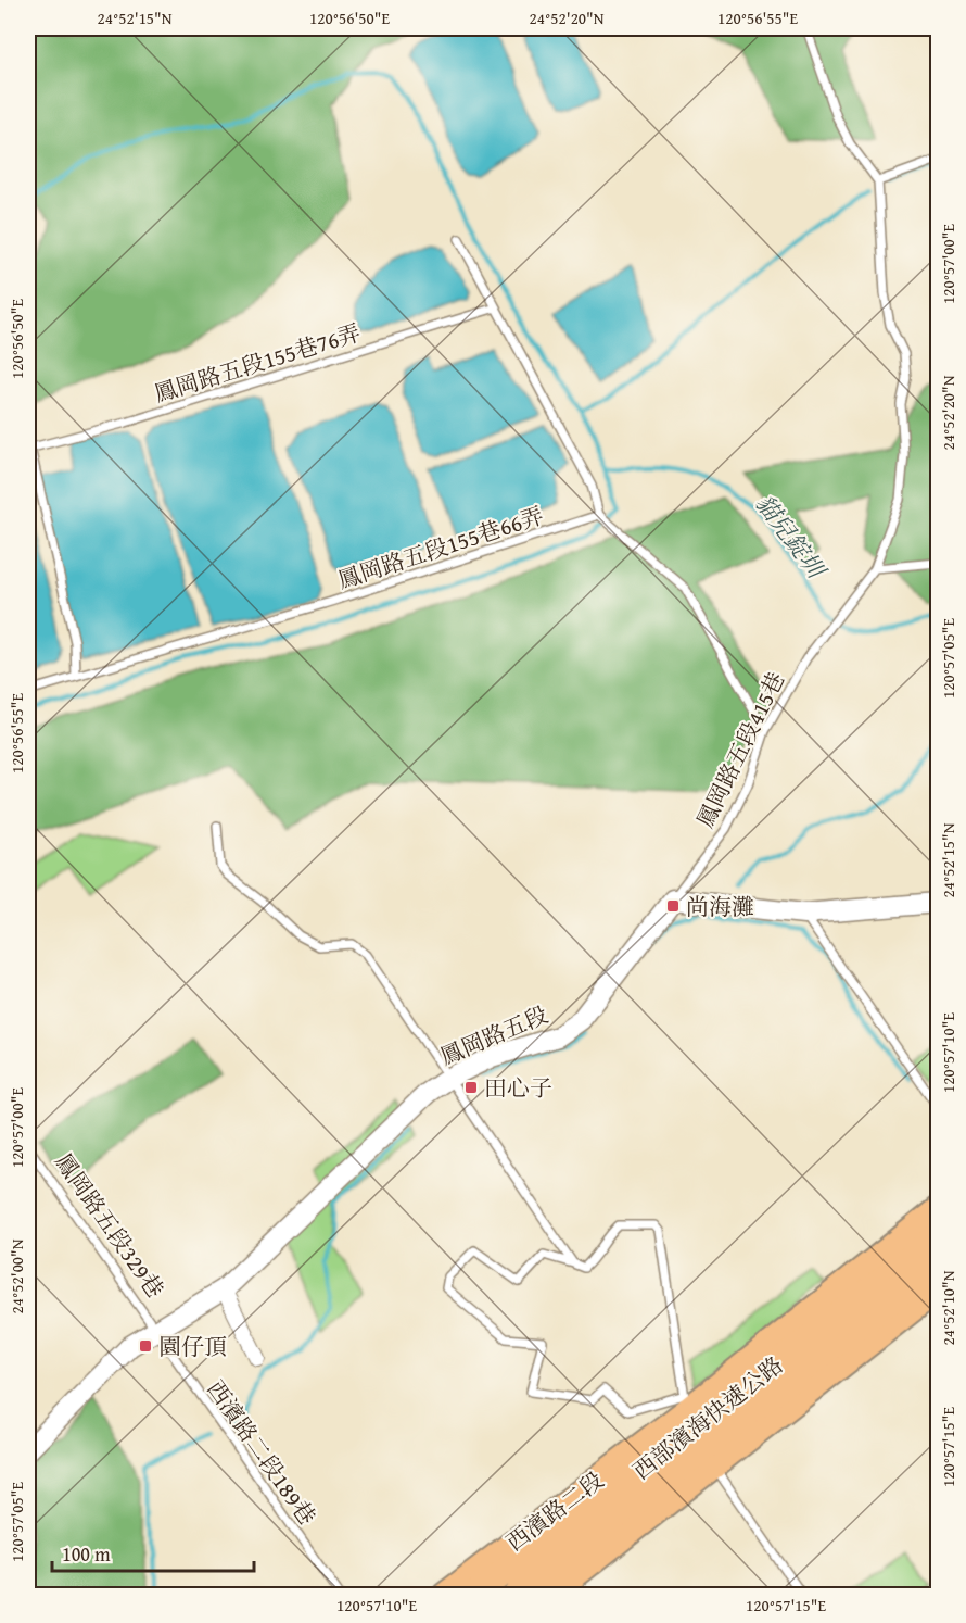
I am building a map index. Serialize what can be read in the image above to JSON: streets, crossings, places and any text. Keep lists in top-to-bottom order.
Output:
{
  "streets": {
    "highway": ["西部濱海快速公路"],
    "main road": ["西濱路二段"],
    "street": ["鳳岡路五段"],
    "lane": [
      "鳳岡路五段155巷76弄",
      "鳳岡路五段155巷66弄",
      "鳳岡路五段415巷",
      "鳳岡路五段329巷",
      "西濱路二段189巷"
    ]
  },
  "crossings": [
    ["鳳岡路五段415巷", "鳳岡路五段"],
    ["鳳岡路五段", "鳳岡路五段329巷"],
    ["鳳岡路五段", "西濱路二段189巷"],
    ["鳳岡路五段329巷", "西濱路二段189巷"],
    ["西部濱海快速公路", "西濱路二段"]
  ],
  "water": ["貓兒錠圳"],
  "places": {
    "transit": ["尚海灘", "田心子", "園仔頂"]
  },
  "scale_bar": "100 m",
  "coordinates": [
    "24°52'15\"N",
    "120°56'50\"E",
    "24°52'20\"N",
    "120°56'55\"E",
    "120°57'00\"E",
    "120°57'05\"E",
    "120°57'10\"E",
    "24°52'00\"N",
    "24°52'10\"N",
    "120°57'15\"E"
  ]
}
